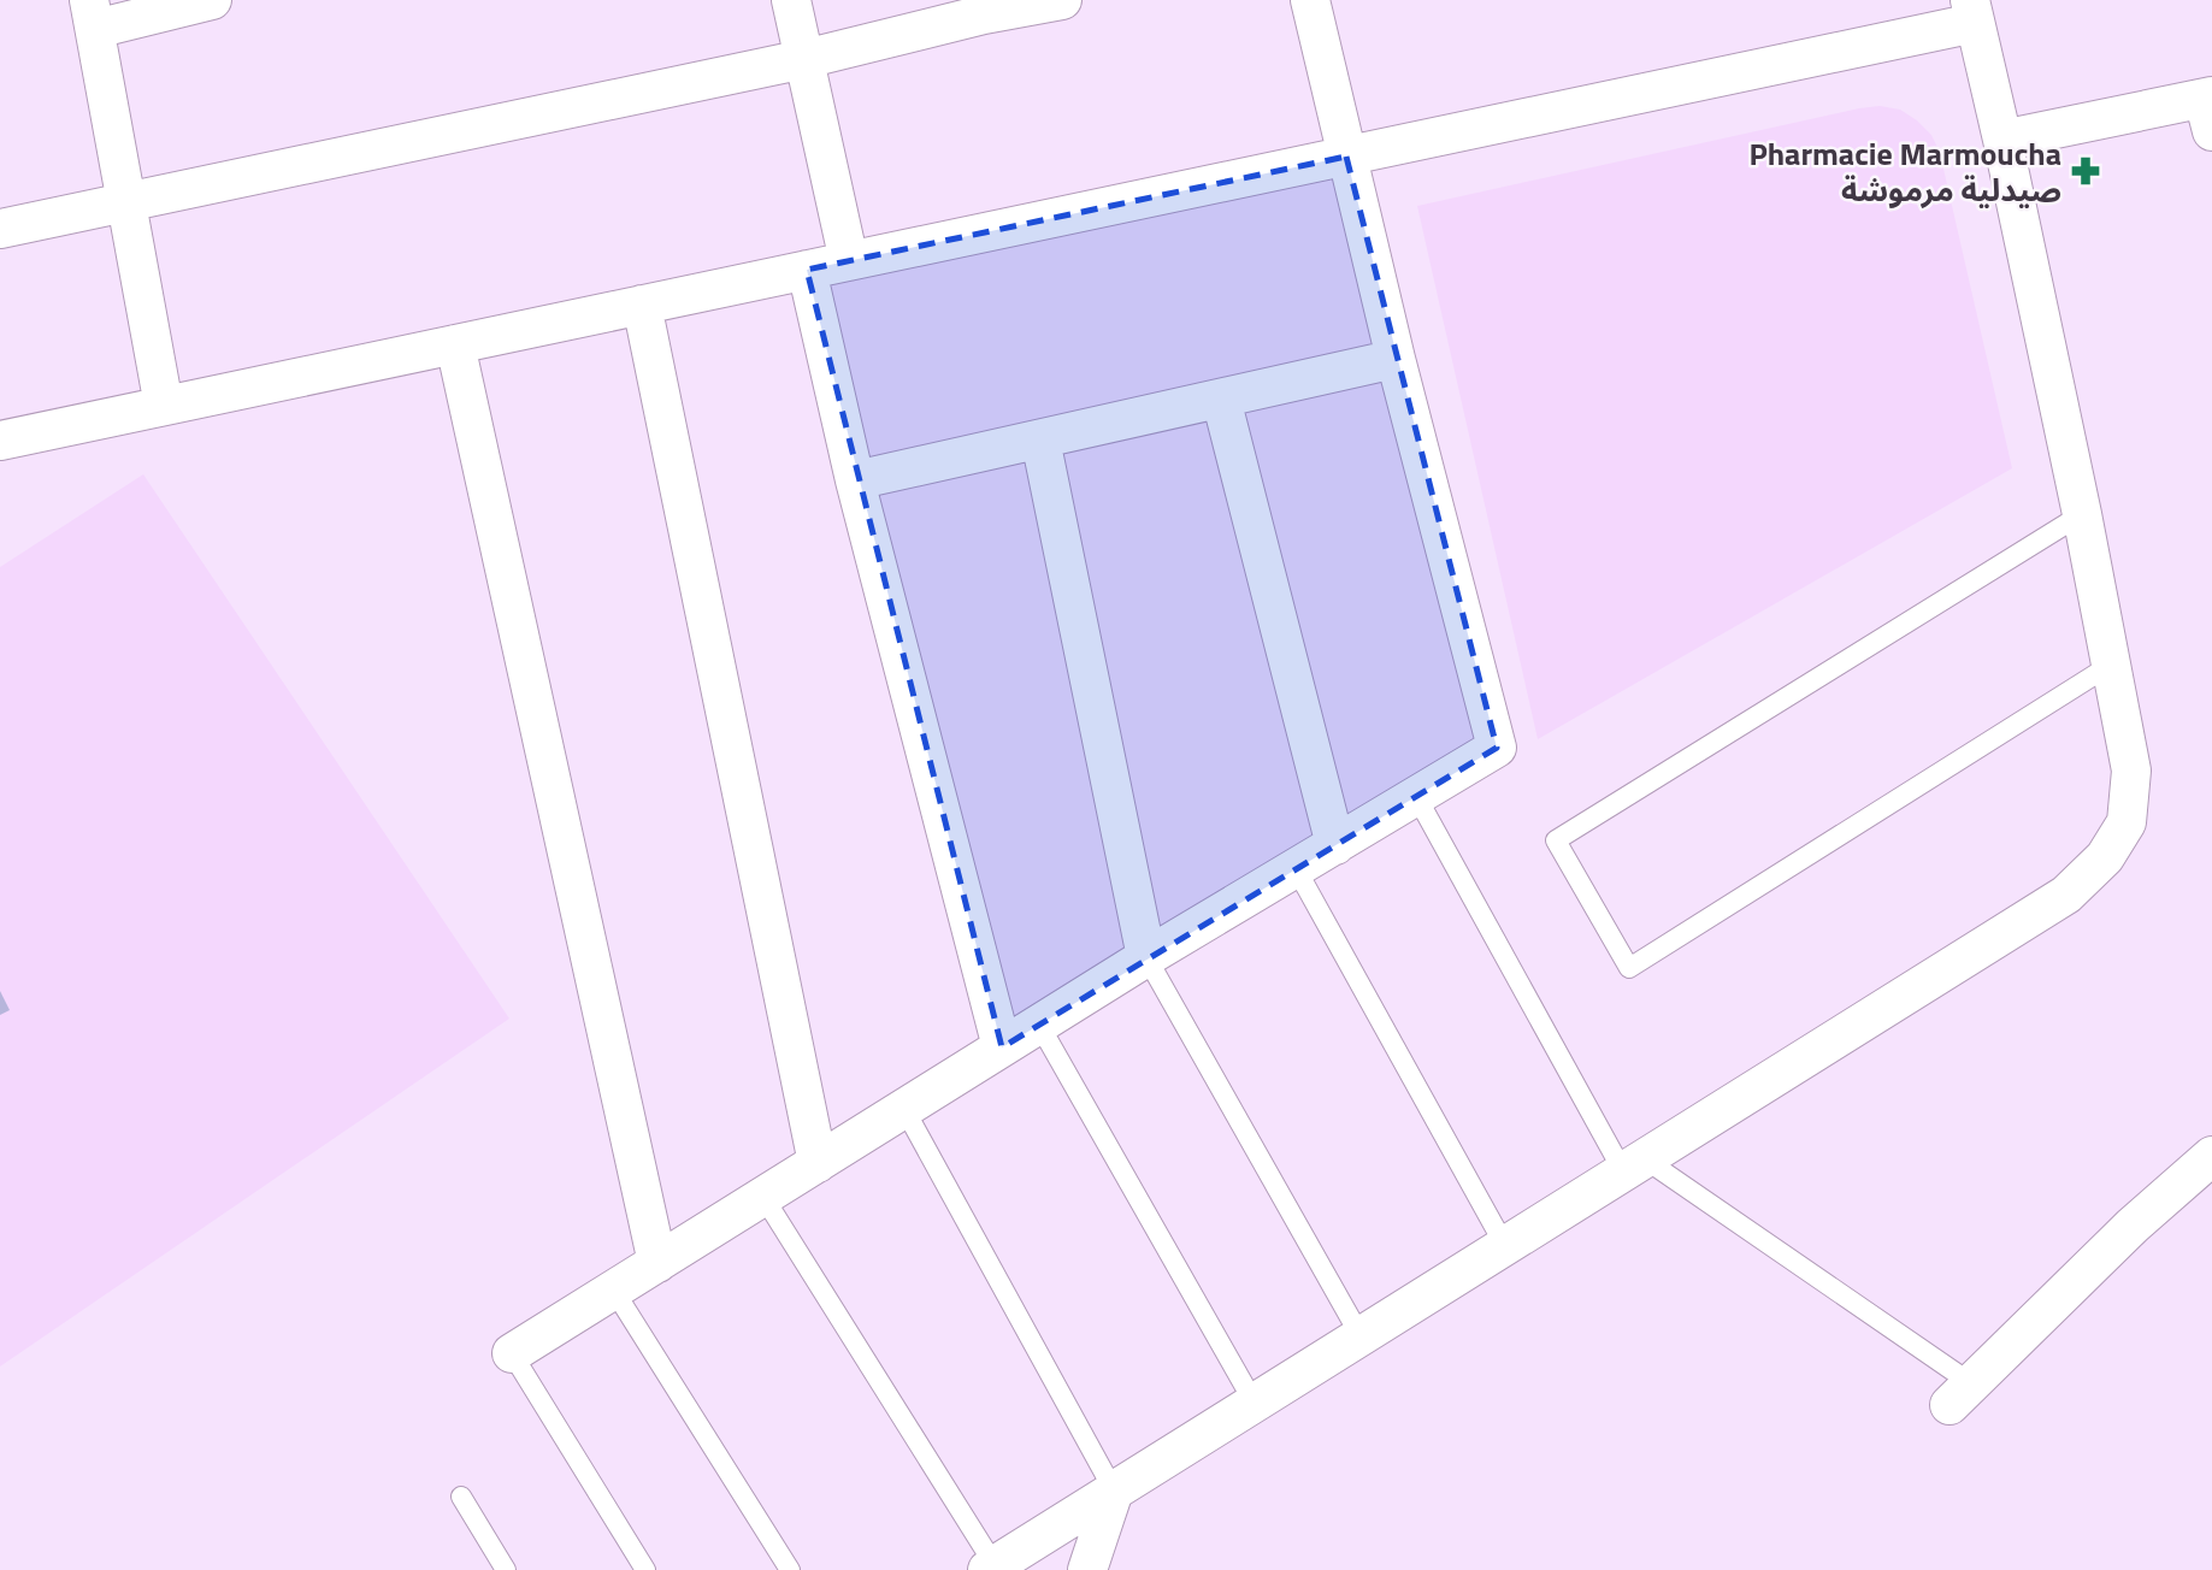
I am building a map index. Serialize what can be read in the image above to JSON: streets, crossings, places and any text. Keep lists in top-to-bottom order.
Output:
{
  "places": {
    "pharmacy": ["Pharmacie Marmoucha صيدلية مرموشة"]
  }
}
